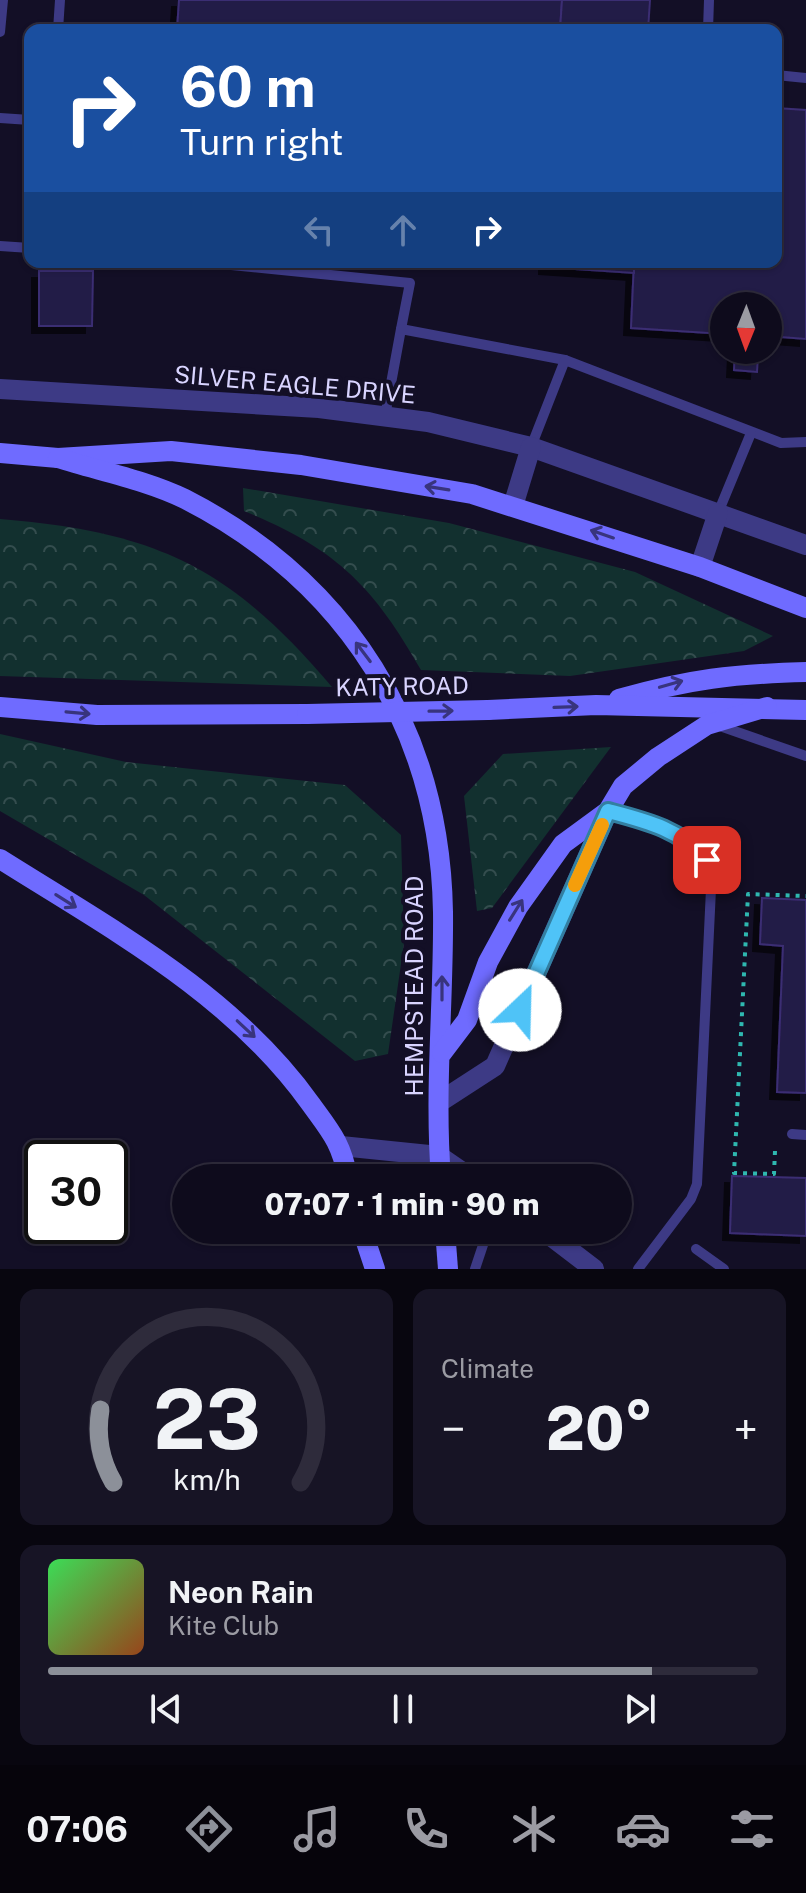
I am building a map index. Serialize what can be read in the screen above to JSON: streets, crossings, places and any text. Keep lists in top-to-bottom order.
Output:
{
  "streets": {
    "main road": ["KATY ROAD", "HEMPSTEAD ROAD"],
    "street": ["SILVER EAGLE DRIVE"]
  },
  "one_way": ["KATY ROAD", "HEMPSTEAD ROAD"],
  "north": "bottom",
  "page": {
    "turn": ["60 m", "Turn right"],
    "limit": "30",
    "trip": "07:07 · 1 min · 90 m",
    "tile": "Climate",
    "heat": ["−", "20°", "+"],
    "song": ["Neon Rain", "Kite Club"],
    "tabs": "07:06",
    "gauge": ["23", "km/h"]
  }
}
